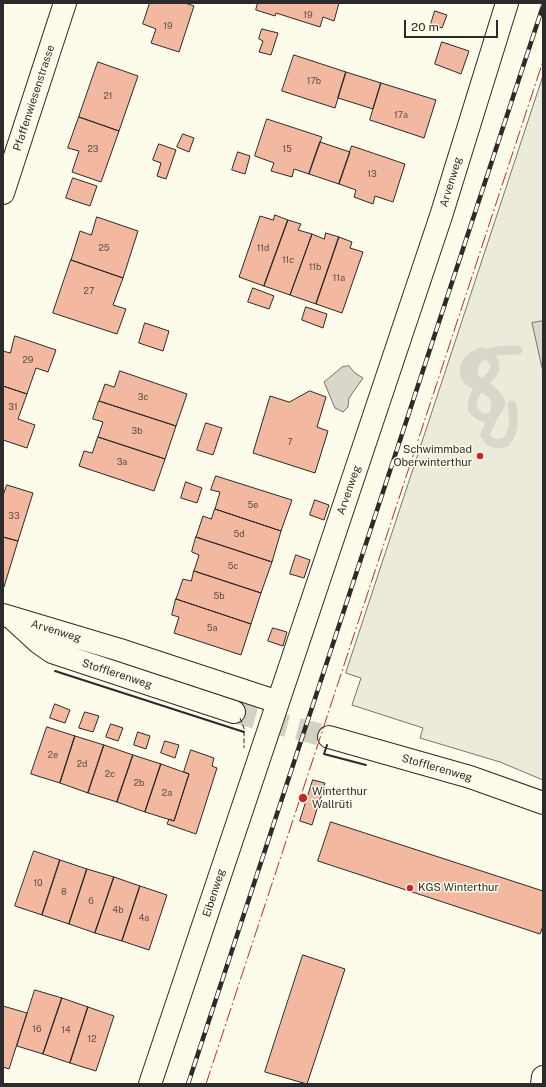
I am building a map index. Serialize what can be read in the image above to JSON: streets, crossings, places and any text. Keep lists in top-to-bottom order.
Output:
{
  "streets": {
    "street": [
      "Pfaffenwiesenstrasse",
      "Arvenweg",
      "Stofflerenweg",
      "Eibenweg"
    ]
  },
  "crossings": [
    ["Arvenweg", "Stofflerenweg"],
    ["Arvenweg", "Eibenweg"]
  ],
  "places": ["Schwimmbad Oberwinterthur", "Winterthur Wallrüti", "KGS Winterthur"],
  "house_numbers": [
    "19",
    "19",
    "17b",
    "21",
    "17a",
    "23",
    "15",
    "13",
    "25",
    "11d",
    "11c",
    "11b",
    "11a",
    "27",
    "29",
    "3c",
    "31",
    "3b",
    "7",
    "3a",
    "5e",
    "33",
    "5d",
    "5c",
    "5b",
    "5a",
    "2e",
    "2d",
    "2c",
    "2b",
    "2a",
    "10",
    "8",
    "6",
    "4b",
    "4a",
    "16",
    "14",
    "12"
  ],
  "scale_bar": "20 m"
}
